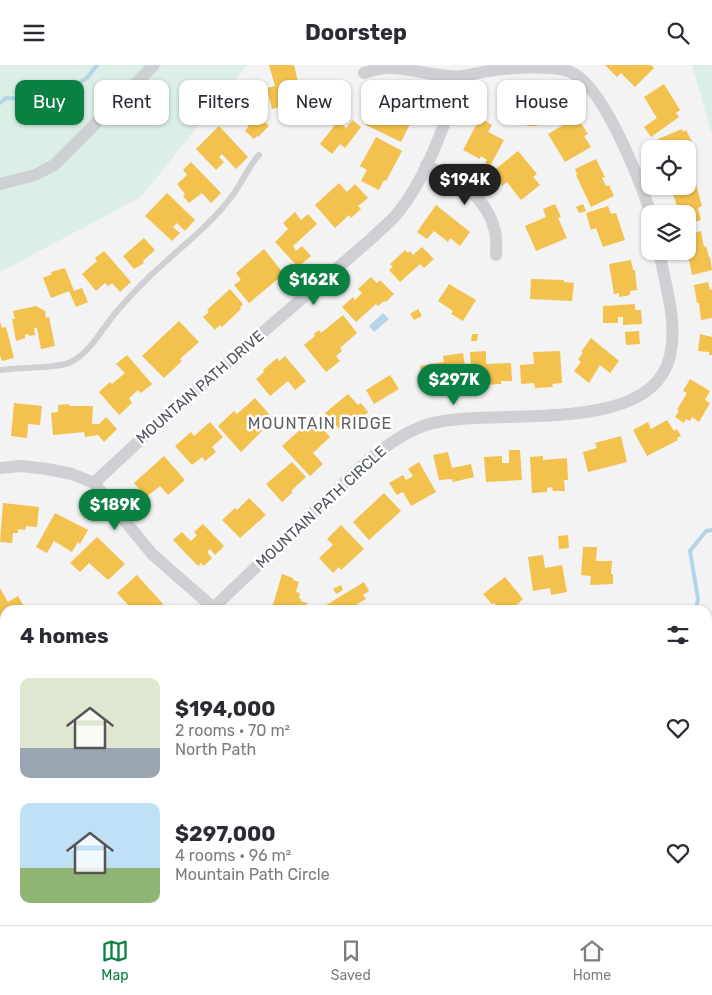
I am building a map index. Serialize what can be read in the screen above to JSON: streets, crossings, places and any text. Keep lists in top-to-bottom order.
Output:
{
  "streets": {
    "street": ["MOUNTAIN PATH DRIVE", "MOUNTAIN PATH CIRCLE"]
  },
  "districts": ["MOUNTAIN RIDGE"],
  "page": {
    "header": "Doorstep",
    "chip": [
      "Buy",
      "Rent",
      "Filters",
      "New",
      "Apartment",
      "House"
    ],
    "price": [
      "$194K",
      "$162K",
      "$297K",
      "$189K"
    ],
    "heading": "4 homes",
    "list": [
      {
        "name": "$194,000",
        "note": "2 rooms · 70 m² · North Path"
      },
      {
        "name": "$297,000",
        "note": "4 rooms · 96 m² · Mountain Path Circle"
      }
    ],
    "tabs": ["Map", "Saved", "Home"]
  }
}
